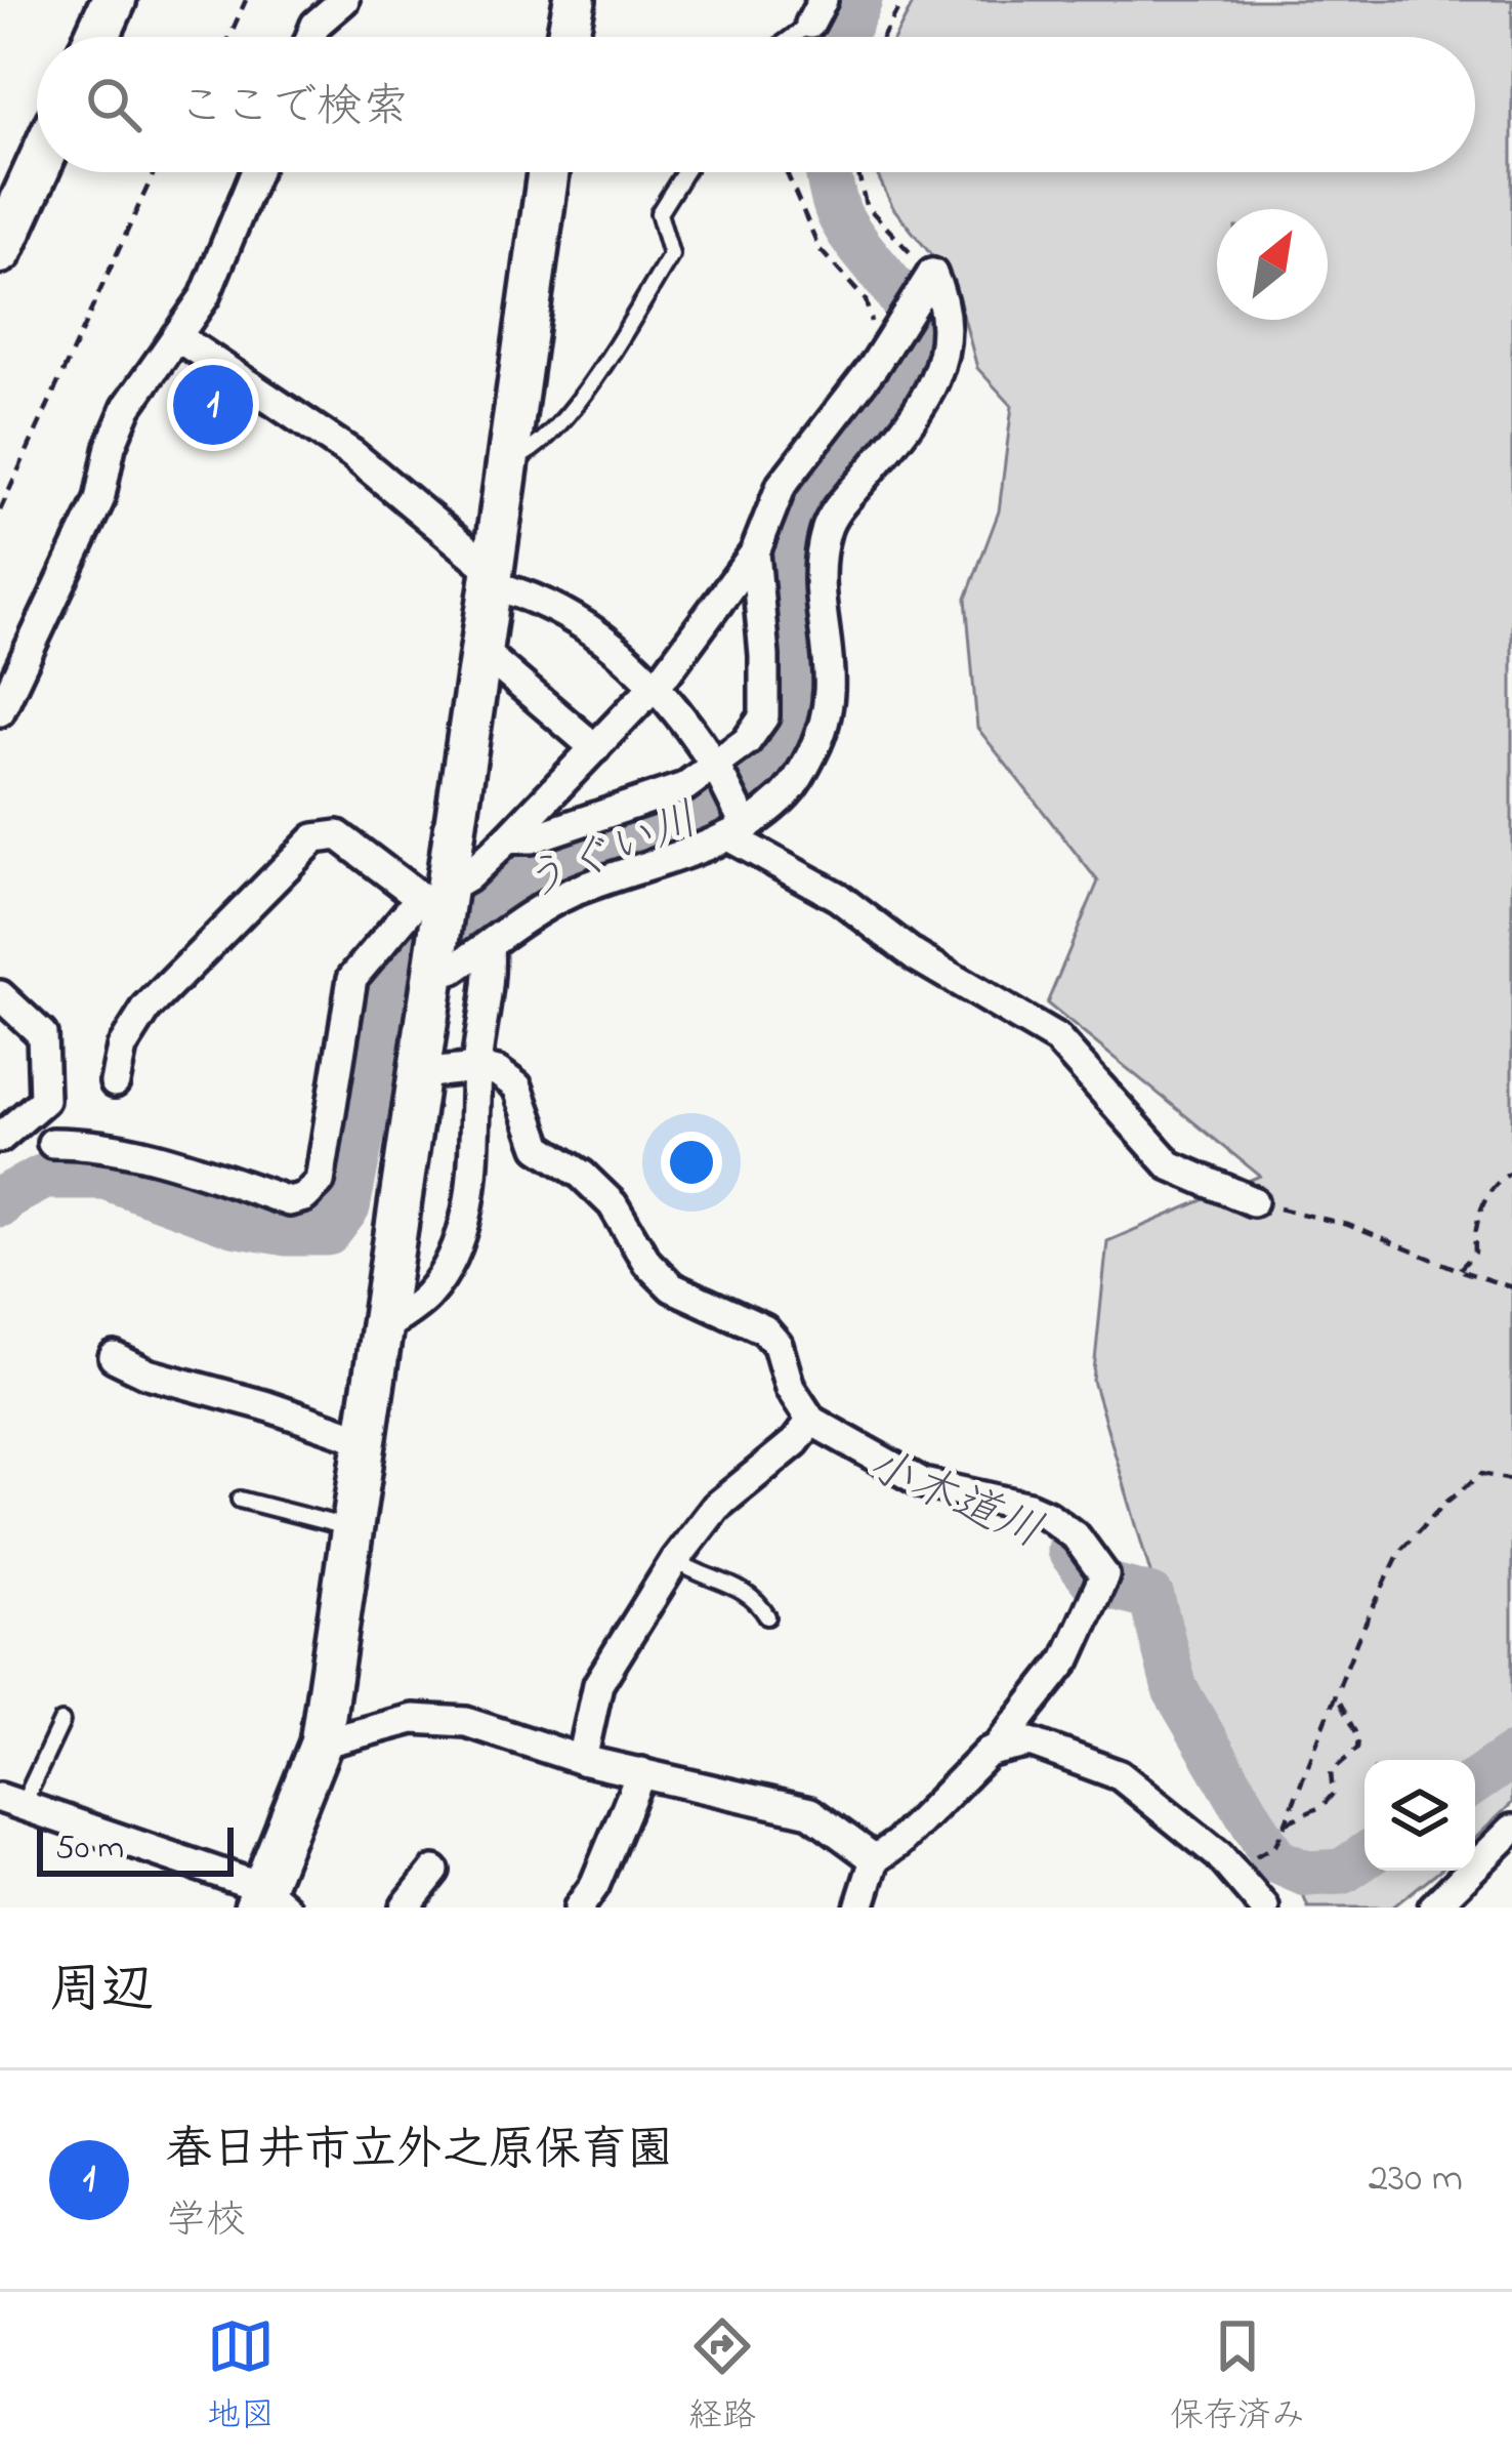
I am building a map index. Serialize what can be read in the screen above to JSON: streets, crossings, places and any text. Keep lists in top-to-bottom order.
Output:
{
  "water": ["うぐい川", "小木道川"],
  "scale_bar": "50 m",
  "north": "top right",
  "page": {
    "search": "ここで検索",
    "pins": "1",
    "scale": "50 m",
    "heading": "周辺",
    "list": [
      {
        "mark": "1",
        "name": "春日井市立外之原保育園",
        "note": "学校",
        "value": "230 m"
      }
    ],
    "nav": ["地図", "経路", "保存済み"]
  }
}
